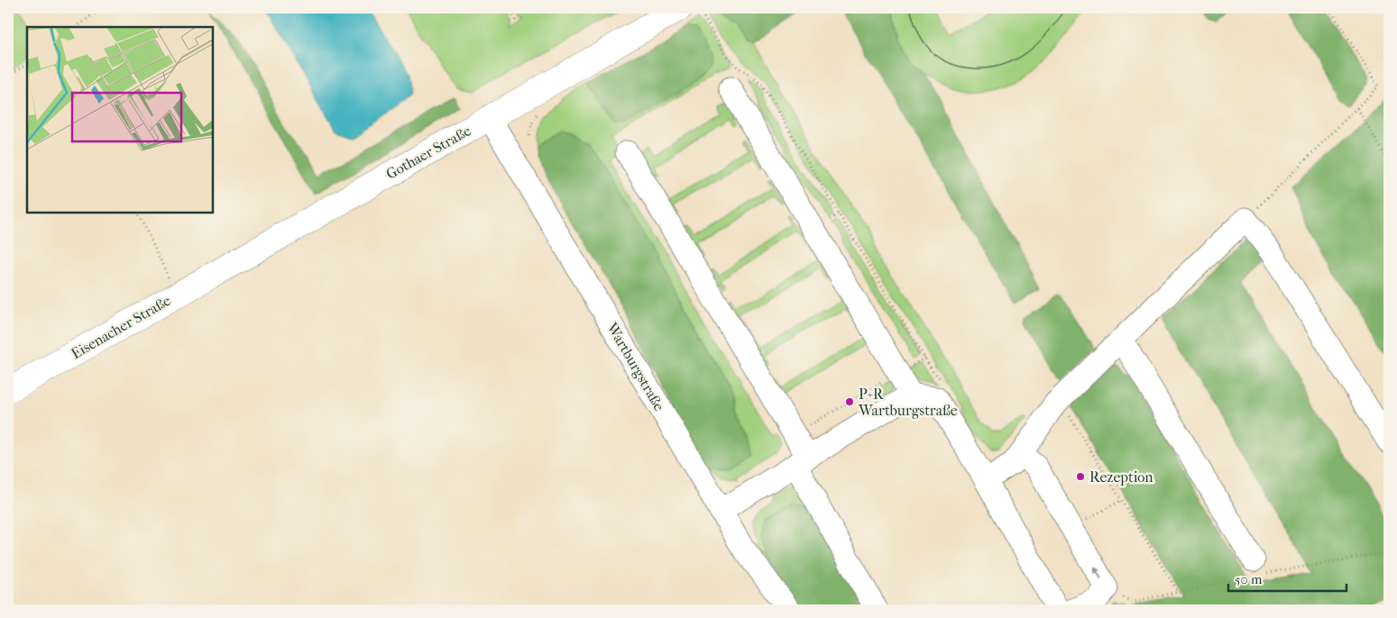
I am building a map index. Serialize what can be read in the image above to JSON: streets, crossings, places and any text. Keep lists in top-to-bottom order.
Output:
{
  "streets": {
    "main road": ["Gothaer Straße", "Eisenacher Straße"],
    "street": ["Wartburgstraße"]
  },
  "crossings": [
    ["Gothaer Straße", "Eisenacher Straße"],
    ["Gothaer Straße", "Wartburgstraße"]
  ],
  "places": ["P+R Wartburgstraße", "Rezeption"],
  "scale_bar": "50 m"
}
